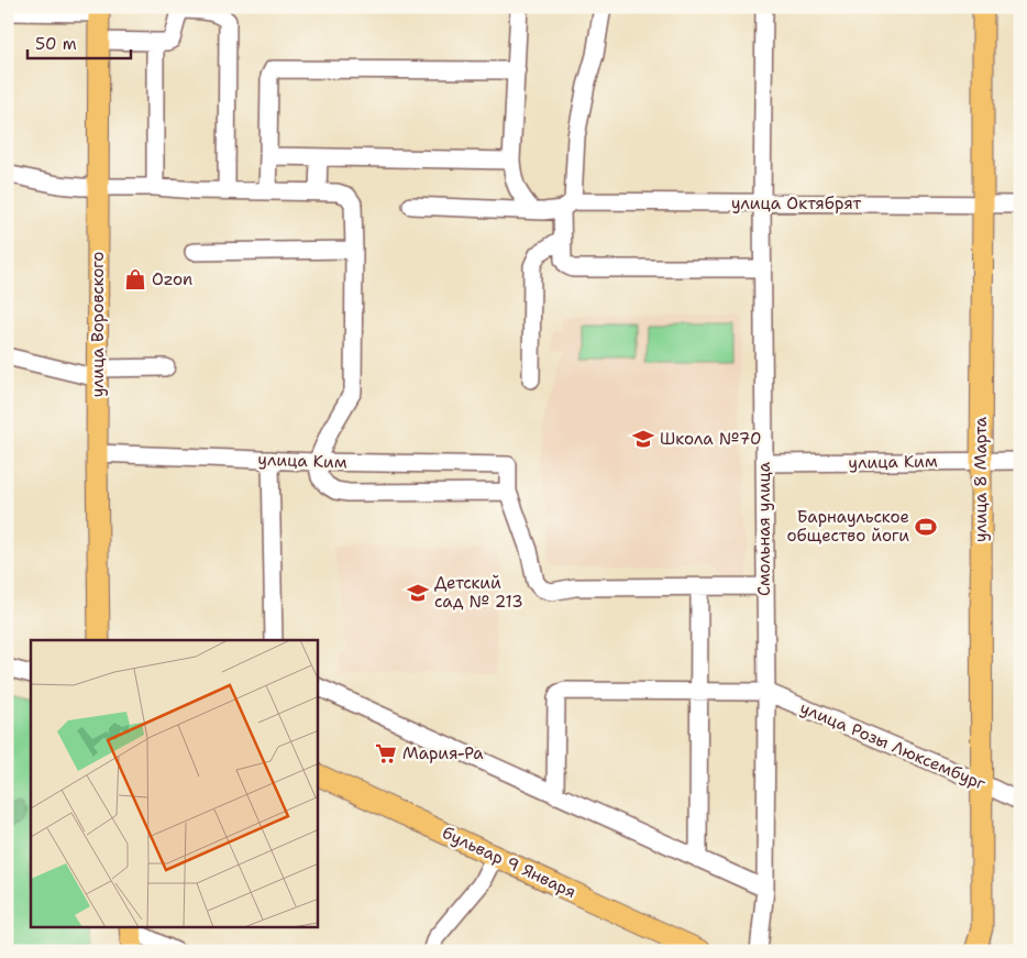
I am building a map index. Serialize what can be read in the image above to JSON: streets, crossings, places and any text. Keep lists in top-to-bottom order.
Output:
{
  "streets": {
    "main road": ["улица Воровского", "улица 8 Марта", "бульвар 9 Января"],
    "street": [
      "улица Октябрят",
      "улица Ким",
      "Смольная улица",
      "улица Розы Люксембург"
    ]
  },
  "crossings": [
    ["улица Октябрят", "улица 8 Марта"],
    ["улица Октябрят", "Смольная улица"],
    ["улица Воровского", "улица Ким"],
    ["улица Ким", "улица 8 Марта"],
    ["улица Ким", "Смольная улица"],
    ["улица 8 Марта", "улица Розы Люксембург"],
    ["Смольная улица", "улица Розы Люксембург"]
  ],
  "places": {
    "shop": ["Ozon"],
    "school or university": ["Школа №70", "Детский сад № 213"],
    "sports": ["Барнаульское общество йоги"],
    "supermarket": ["Мария-Ра"]
  },
  "scale_bar": "50 m"
}
